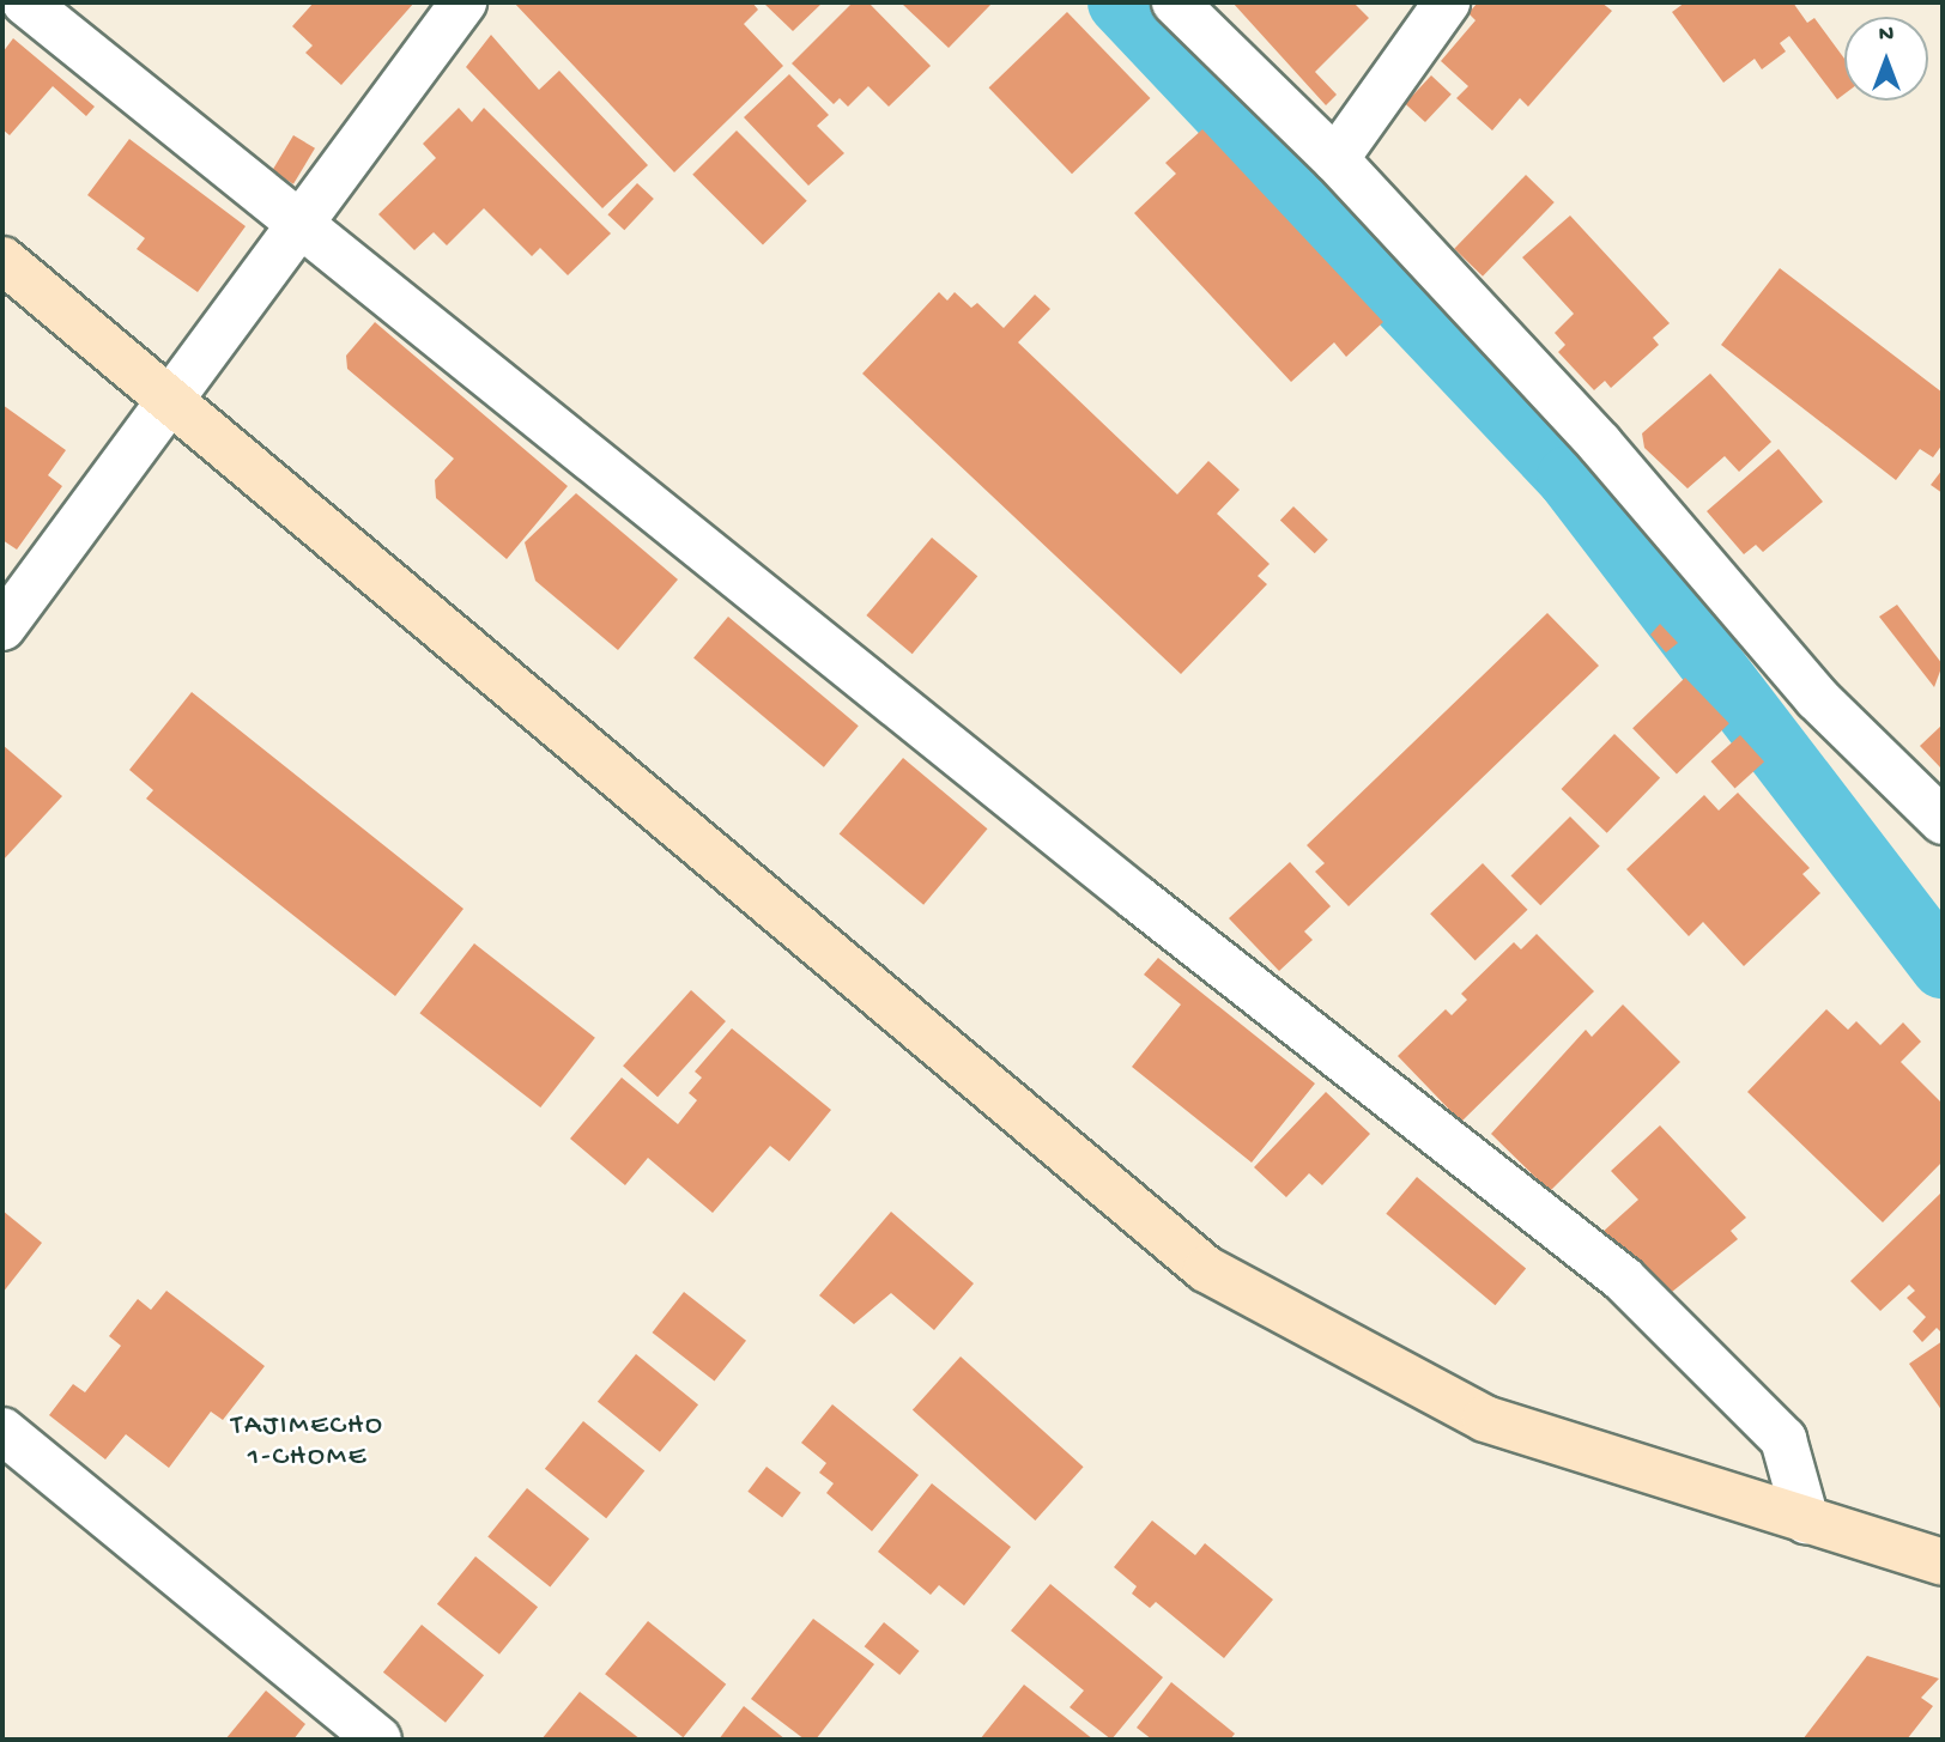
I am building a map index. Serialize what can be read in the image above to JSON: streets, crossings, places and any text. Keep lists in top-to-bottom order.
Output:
{
  "districts": ["TAJIMECHO 1-CHOME"],
  "north": "top"
}
